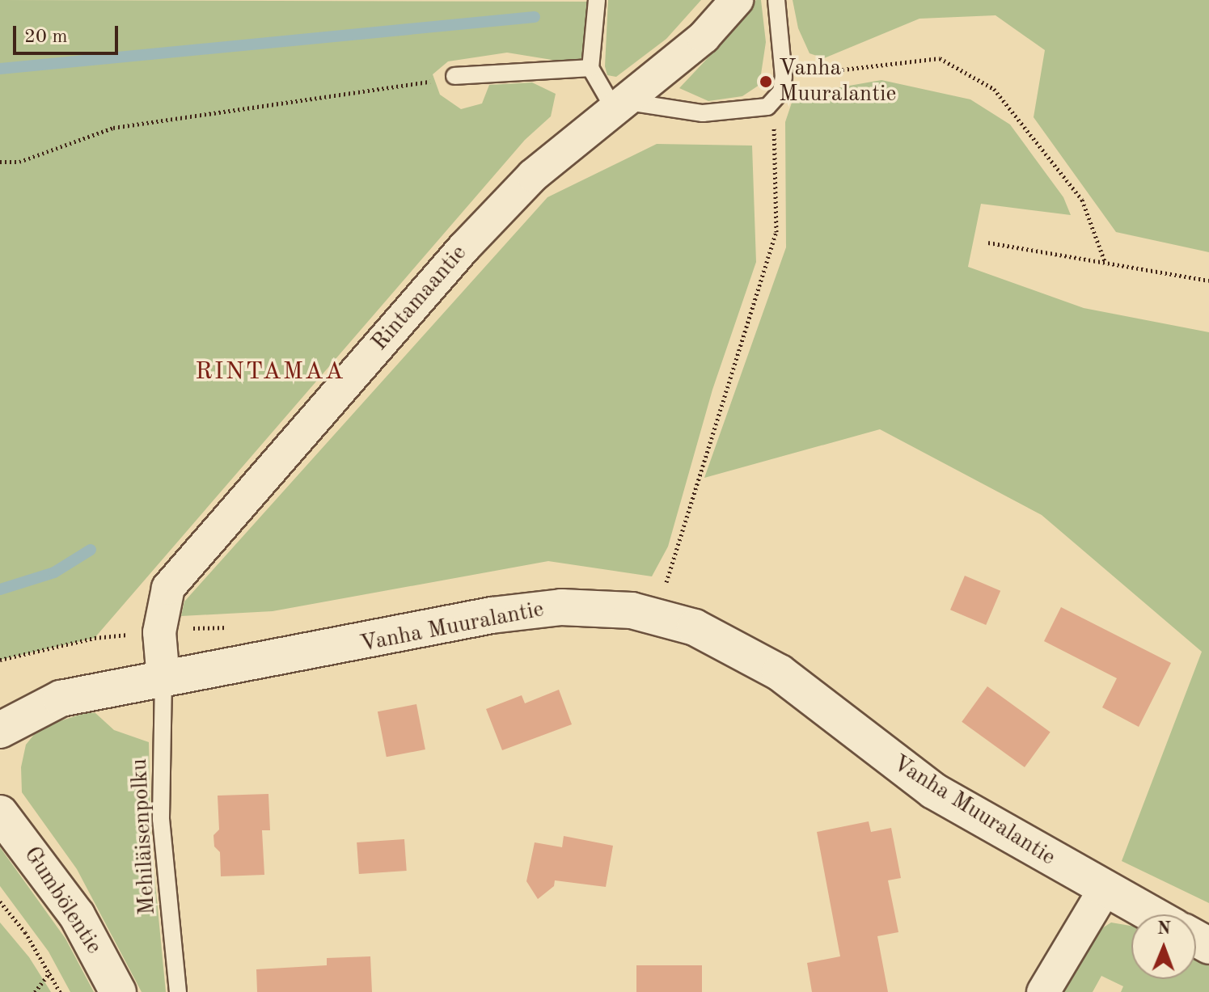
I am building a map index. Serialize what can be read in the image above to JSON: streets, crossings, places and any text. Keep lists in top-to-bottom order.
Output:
{
  "streets": {
    "street": ["Rintamaantie", "Vanha Muuralantie", "Gumbölentie"],
    "lane": ["Mehiläisenpolku"]
  },
  "crossings": [
    ["Rintamaantie", "Vanha Muuralantie"],
    ["Rintamaantie", "Mehiläisenpolku"],
    ["Vanha Muuralantie", "Mehiläisenpolku"]
  ],
  "districts": ["RINTAMAA"],
  "places": ["Vanha Muuralantie"],
  "scale_bar": "20 m",
  "north": "top"
}
